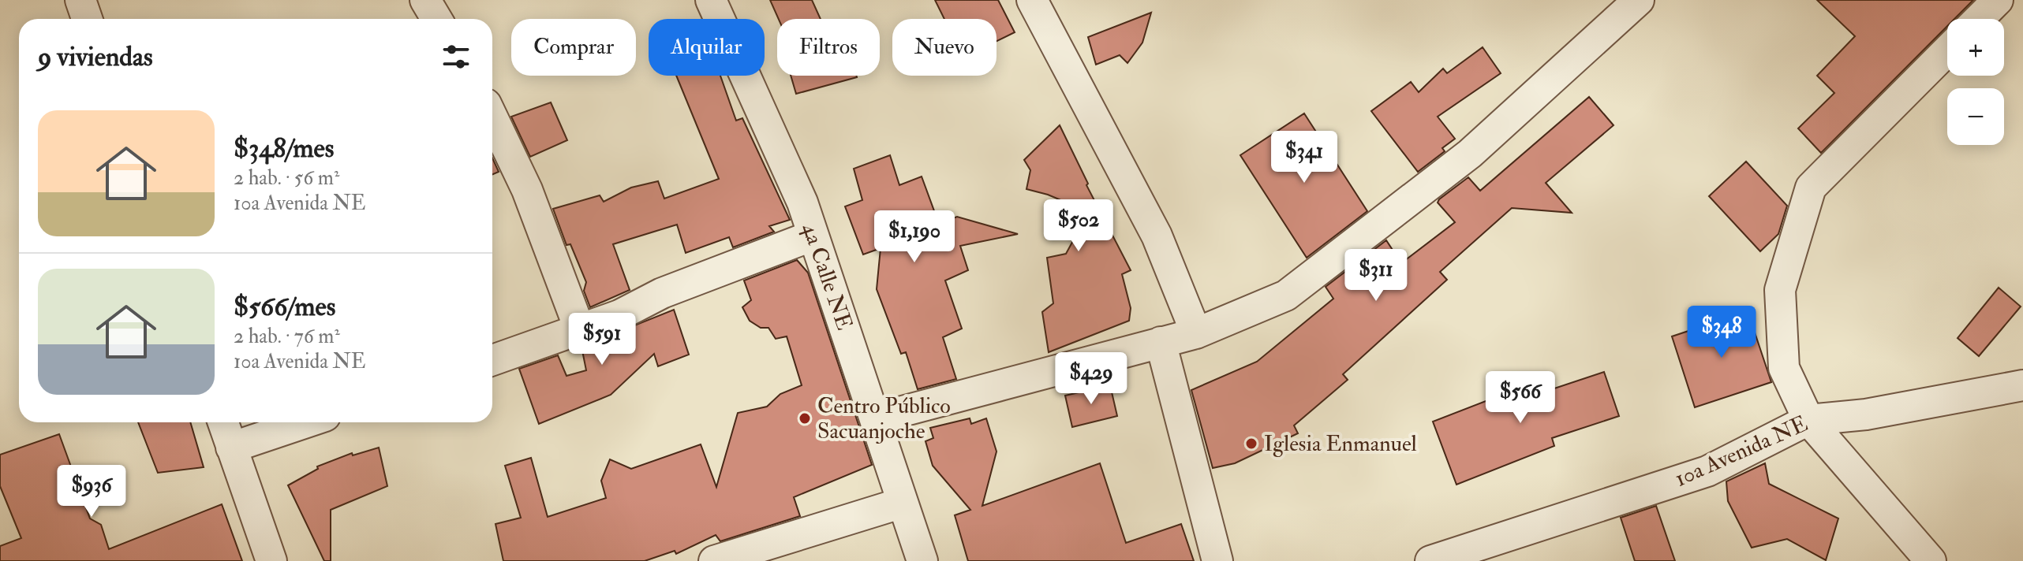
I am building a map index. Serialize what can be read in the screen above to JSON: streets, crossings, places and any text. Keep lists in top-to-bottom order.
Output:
{
  "streets": {
    "street": ["4a Calle NE", "10a Avenida NE"]
  },
  "places": ["Centro Público Sacuanjoche", "Iglesia Enmanuel"],
  "page": {
    "map_buttons": ["+", "−"],
    "chip": [
      "Comprar",
      "Alquilar",
      "Filtros",
      "Nuevo"
    ],
    "heading": "9 viviendas",
    "list": [
      {
        "name": "$348/mes",
        "note": "2 hab. · 56 m² · 10a Avenida NE"
      },
      {
        "name": "$566/mes",
        "note": "2 hab. · 76 m² · 10a Avenida NE"
      }
    ],
    "price": [
      "$341",
      "$502",
      "$1,190",
      "$311",
      "$348",
      "$591",
      "$429",
      "$566",
      "$936"
    ]
  }
}
